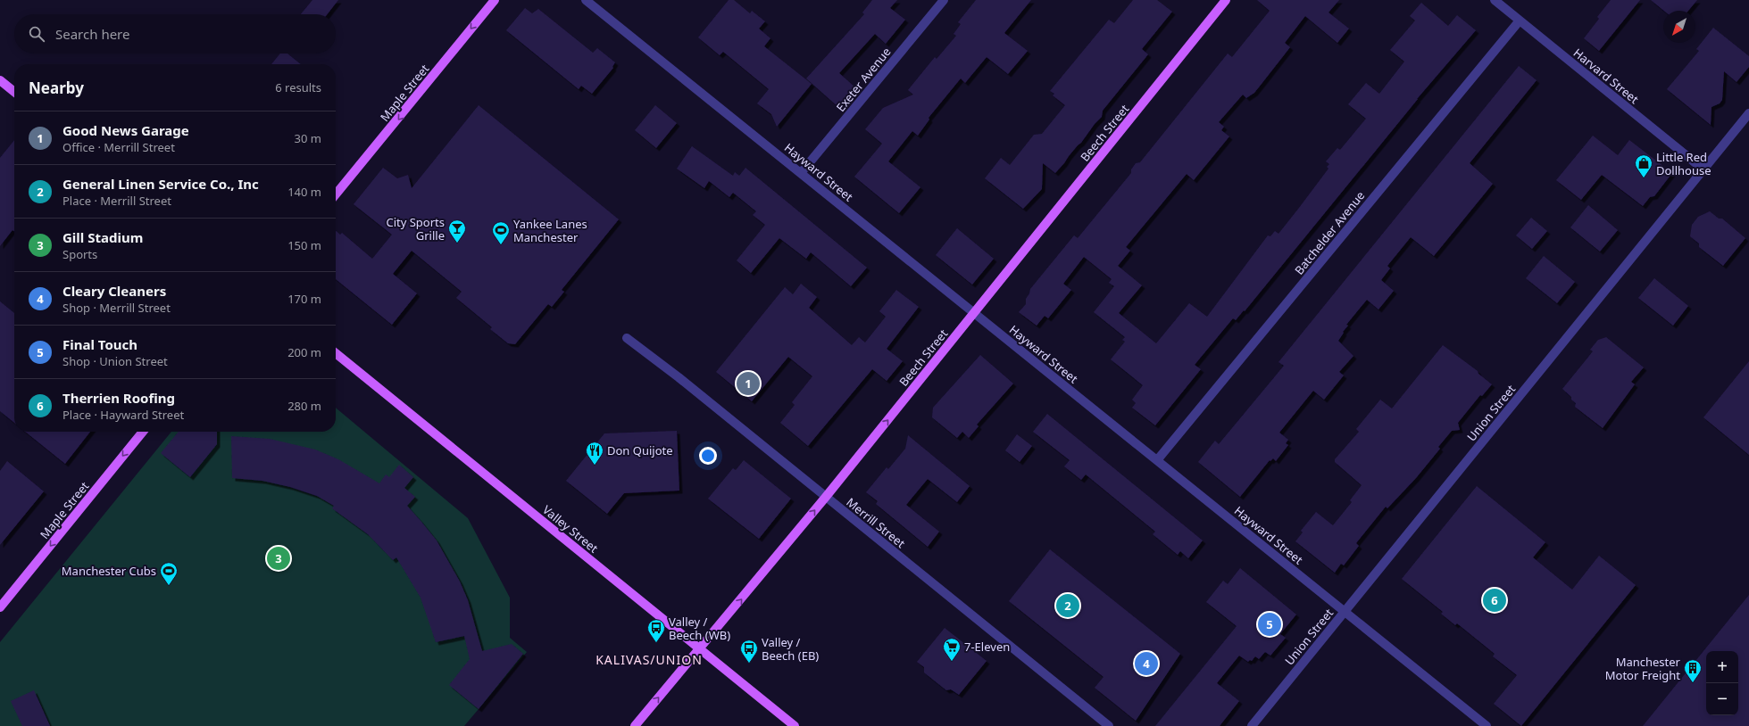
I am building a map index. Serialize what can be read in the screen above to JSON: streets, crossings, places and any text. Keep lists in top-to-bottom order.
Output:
{
  "streets": {
    "main road": ["Maple Street", "Beech Street", "Valley Street"],
    "street": [
      "Harvard Street",
      "Exeter Avenue",
      "Hayward Street",
      "Batchelder Avenue",
      "Union Street",
      "Merrill Street"
    ]
  },
  "crossings": [
    ["Harvard Street", "Batchelder Avenue"],
    ["Harvard Street", "Union Street"],
    ["Exeter Avenue", "Hayward Street"],
    ["Beech Street", "Hayward Street"],
    ["Beech Street", "Merrill Street"],
    ["Beech Street", "Valley Street"],
    ["Hayward Street", "Batchelder Avenue"],
    ["Hayward Street", "Union Street"]
  ],
  "one_way": ["Maple Street", "Beech Street"],
  "districts": ["KALIVAS/UNION"],
  "places": {
    "shop": ["Little Red Dollhouse"],
    "bar": ["City Sports Grille"],
    "sports": ["Yankee Lanes Manchester", "Manchester Cubs"],
    "restaurant": ["Don Quijote"],
    "bus stop": ["Valley / Beech (WB)", "Valley / Beech (EB)"],
    "supermarket": ["7-Eleven"],
    "building": ["Manchester Motor Freight"]
  },
  "north": "bottom left",
  "page": {
    "search": "Search here",
    "heading": ["Nearby", "6 results"],
    "list": [
      {
        "mark": "1",
        "name": "Good News Garage",
        "note": "Office · Merrill Street",
        "value": "30 m"
      },
      {
        "mark": "2",
        "name": "General Linen Service Co., Inc",
        "note": "Place · Merrill Street",
        "value": "140 m"
      },
      {
        "mark": "3",
        "name": "Gill Stadium",
        "note": "Sports",
        "value": "150 m"
      },
      {
        "mark": "4",
        "name": "Cleary Cleaners",
        "note": "Shop · Merrill Street",
        "value": "170 m"
      },
      {
        "mark": "5",
        "name": "Final Touch",
        "note": "Shop · Union Street",
        "value": "200 m"
      },
      {
        "mark": "6",
        "name": "Therrien Roofing",
        "note": "Place · Hayward Street",
        "value": "280 m"
      }
    ],
    "pins": [
      "1",
      "3",
      "6",
      "2",
      "5",
      "4"
    ],
    "map_buttons": ["+", "−"]
  }
}
